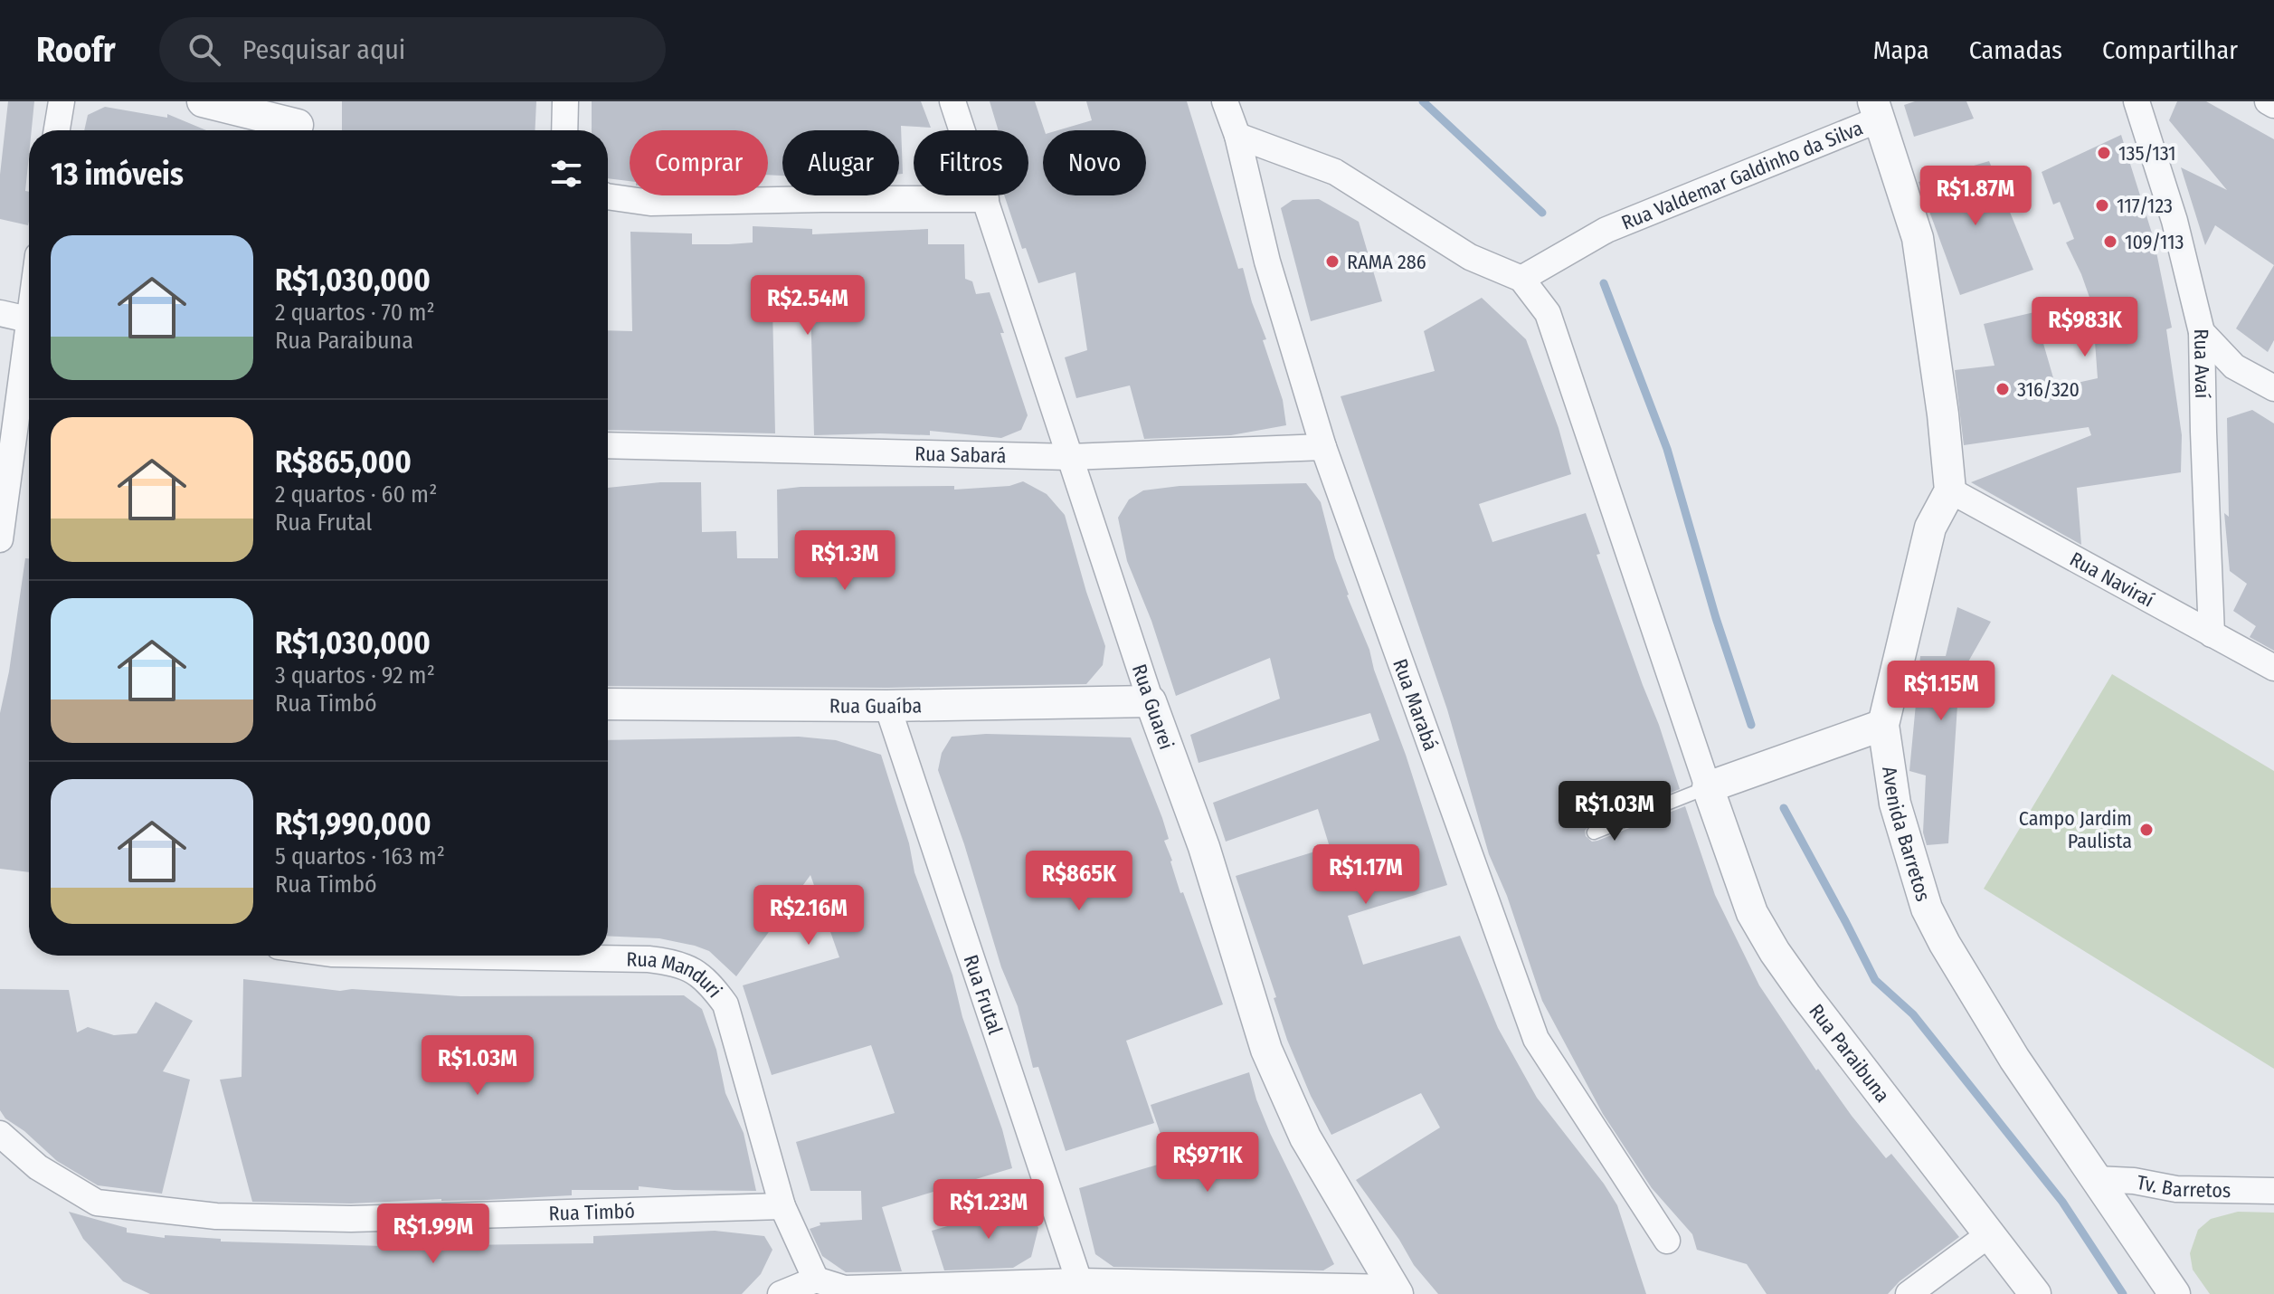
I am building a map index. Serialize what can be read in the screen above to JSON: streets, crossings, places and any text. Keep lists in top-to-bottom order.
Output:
{
  "streets": {
    "street": [
      "Rua Valdemar Galdinho da Silva",
      "Rua Avaí",
      "Rua Sabará",
      "Rua Naviraí",
      "Rua Marabá",
      "Rua Guaíba",
      "Rua Guarei",
      "Avenida Barretos",
      "Rua Manduri",
      "Rua Frutal",
      "Rua Paraibuna",
      "Tv. Barretos",
      "Rua Timbó"
    ]
  },
  "crossings": [
    ["Rua Avaí", "Rua Naviraí"],
    ["Rua Sabará", "Rua Marabá"],
    ["Rua Sabará", "Rua Guarei"],
    ["Rua Naviraí", "Avenida Barretos"],
    ["Rua Guaíba", "Rua Guarei"],
    ["Rua Guaíba", "Rua Frutal"],
    ["Avenida Barretos", "Tv. Barretos"],
    ["Rua Manduri", "Rua Timbó"]
  ],
  "places": [
    "135/131",
    "117/123",
    "109/113",
    "RAMA 286",
    "316/320",
    "Campo Jardim Paulista"
  ],
  "page": {
    "header": "Roofr",
    "search": "Pesquisar aqui",
    "nav": ["Mapa", "Camadas", "Compartilhar"],
    "chip": [
      "Comprar",
      "Alugar",
      "Filtros",
      "Novo"
    ],
    "heading": "13 imóveis",
    "price": [
      "R$1.87M",
      "R$2.54M",
      "R$983K",
      "R$1.3M",
      "R$1.15M",
      "R$1.03M",
      "R$1.17M",
      "R$865K",
      "R$2.16M",
      "R$1.03M",
      "R$971K",
      "R$1.23M",
      "R$1.99M"
    ],
    "list": [
      {
        "name": "R$1,030,000",
        "note": "2 quartos · 70 m² · Rua Paraibuna"
      },
      {
        "name": "R$865,000",
        "note": "2 quartos · 60 m² · Rua Frutal"
      },
      {
        "name": "R$1,030,000",
        "note": "3 quartos · 92 m² · Rua Timbó"
      },
      {
        "name": "R$1,990,000",
        "note": "5 quartos · 163 m² · Rua Timbó"
      }
    ]
  }
}
